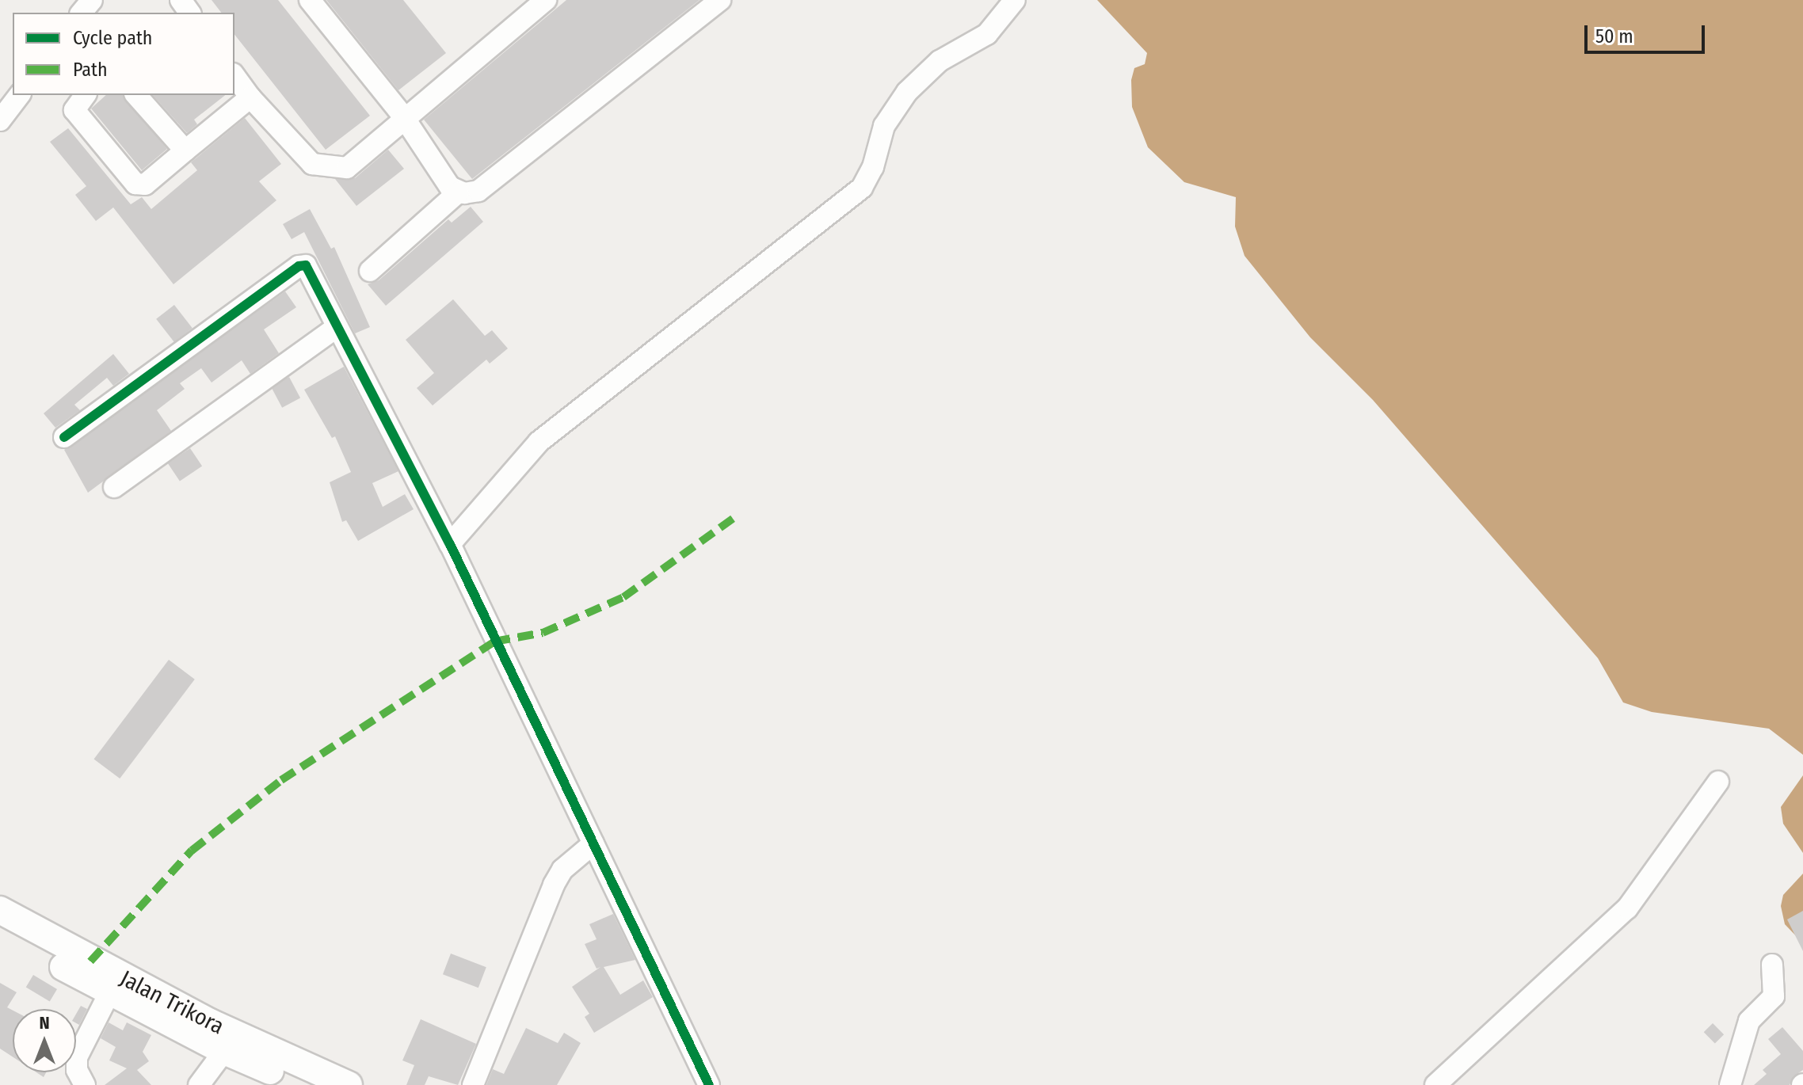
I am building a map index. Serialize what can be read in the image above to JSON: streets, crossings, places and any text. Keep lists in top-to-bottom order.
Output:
{
  "streets": {
    "main road": ["Jalan Trikora"]
  },
  "legend": ["Cycle path", "Path"],
  "scale_bar": "50 m",
  "north": "top"
}
